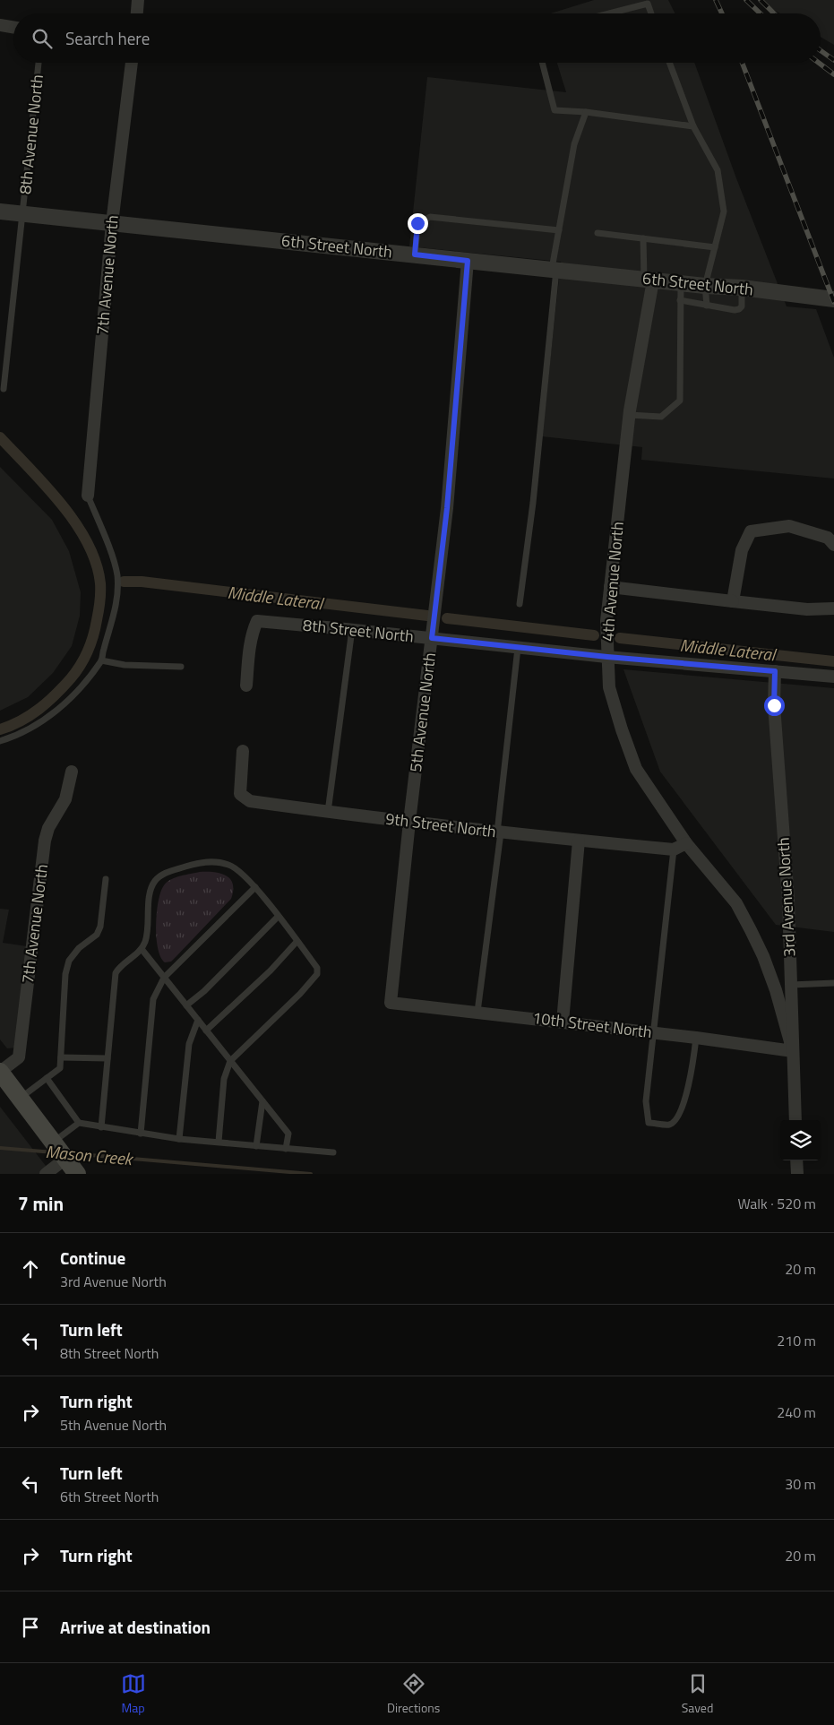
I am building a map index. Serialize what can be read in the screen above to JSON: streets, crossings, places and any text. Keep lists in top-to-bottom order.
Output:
{
  "streets": {
    "street": [
      "6th Street North",
      "7th Avenue North",
      "4th Avenue North",
      "8th Street North",
      "5th Avenue North",
      "9th Street North",
      "3rd Avenue North",
      "10th Street North"
    ],
    "lane": ["8th Avenue North"]
  },
  "crossings": [
    ["8th Avenue North", "6th Street North"],
    ["6th Street North", "7th Avenue North"],
    ["6th Street North", "4th Avenue North"],
    ["6th Street North", "5th Avenue North"],
    ["4th Avenue North", "8th Street North"],
    ["4th Avenue North", "3rd Avenue North"],
    ["4th Avenue North", "10th Street North"],
    ["8th Street North", "5th Avenue North"],
    ["8th Street North", "3rd Avenue North"],
    ["5th Avenue North", "9th Street North"],
    ["5th Avenue North", "10th Street North"],
    ["3rd Avenue North", "10th Street North"]
  ],
  "water": ["Middle Lateral", "Mason Creek"],
  "page": {
    "search": "Search here",
    "heading": ["7 min", "Walk · 520 m"],
    "list": [
      ["Continue", "3rd Avenue North", "20 m"],
      ["Turn left", "8th Street North", "210 m"],
      ["Turn right", "5th Avenue North", "240 m"],
      ["Turn left", "6th Street North", "30 m"],
      ["Turn right", "20 m"],
      "Arrive at destination"
    ],
    "nav": ["Map", "Directions", "Saved"]
  }
}
